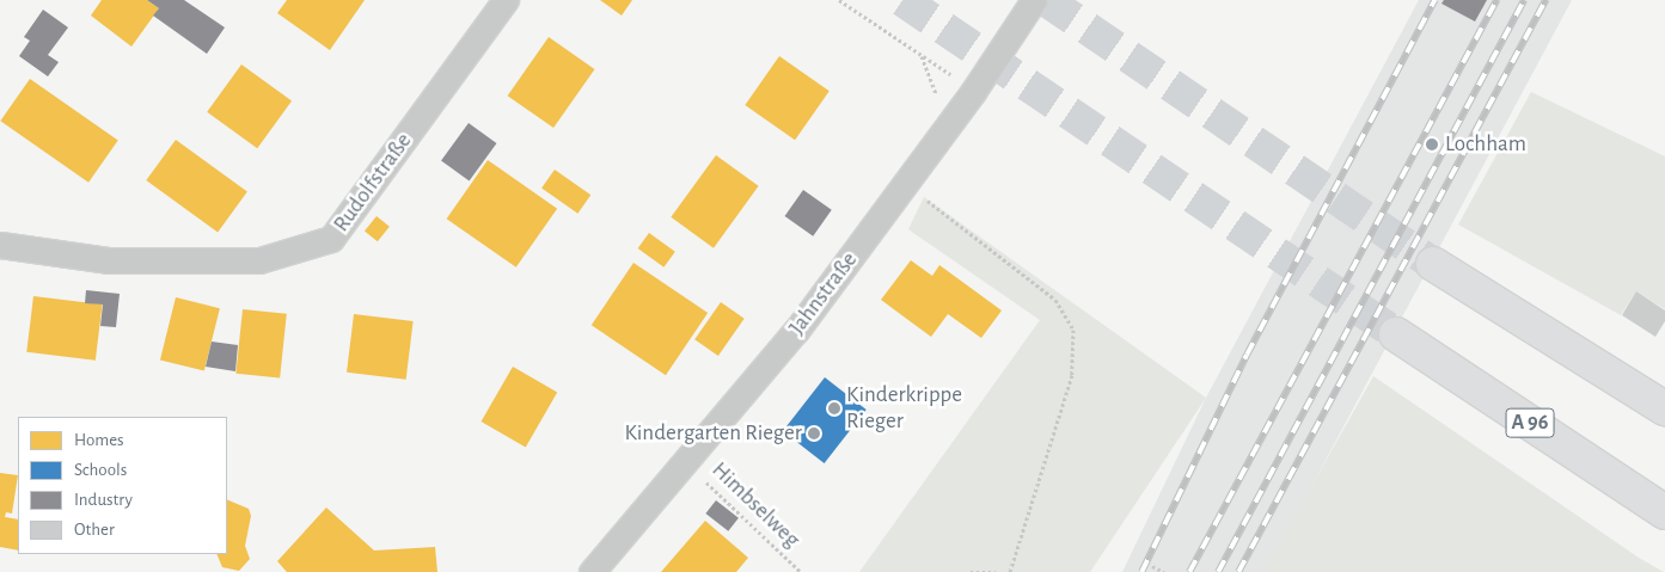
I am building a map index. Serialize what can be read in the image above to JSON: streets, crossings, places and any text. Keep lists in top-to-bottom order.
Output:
{
  "streets": {
    "highway": ["A 96"],
    "street": ["Rudolfstraße", "Jahnstraße"],
    "path": ["Himbselweg"]
  },
  "crossings": [
    ["Jahnstraße", "Himbselweg"]
  ],
  "places": ["Lochham", "Kinderkrippe Rieger", "Kindergarten Rieger"],
  "legend": [
    "Homes",
    "Schools",
    "Industry",
    "Other"
  ]
}
